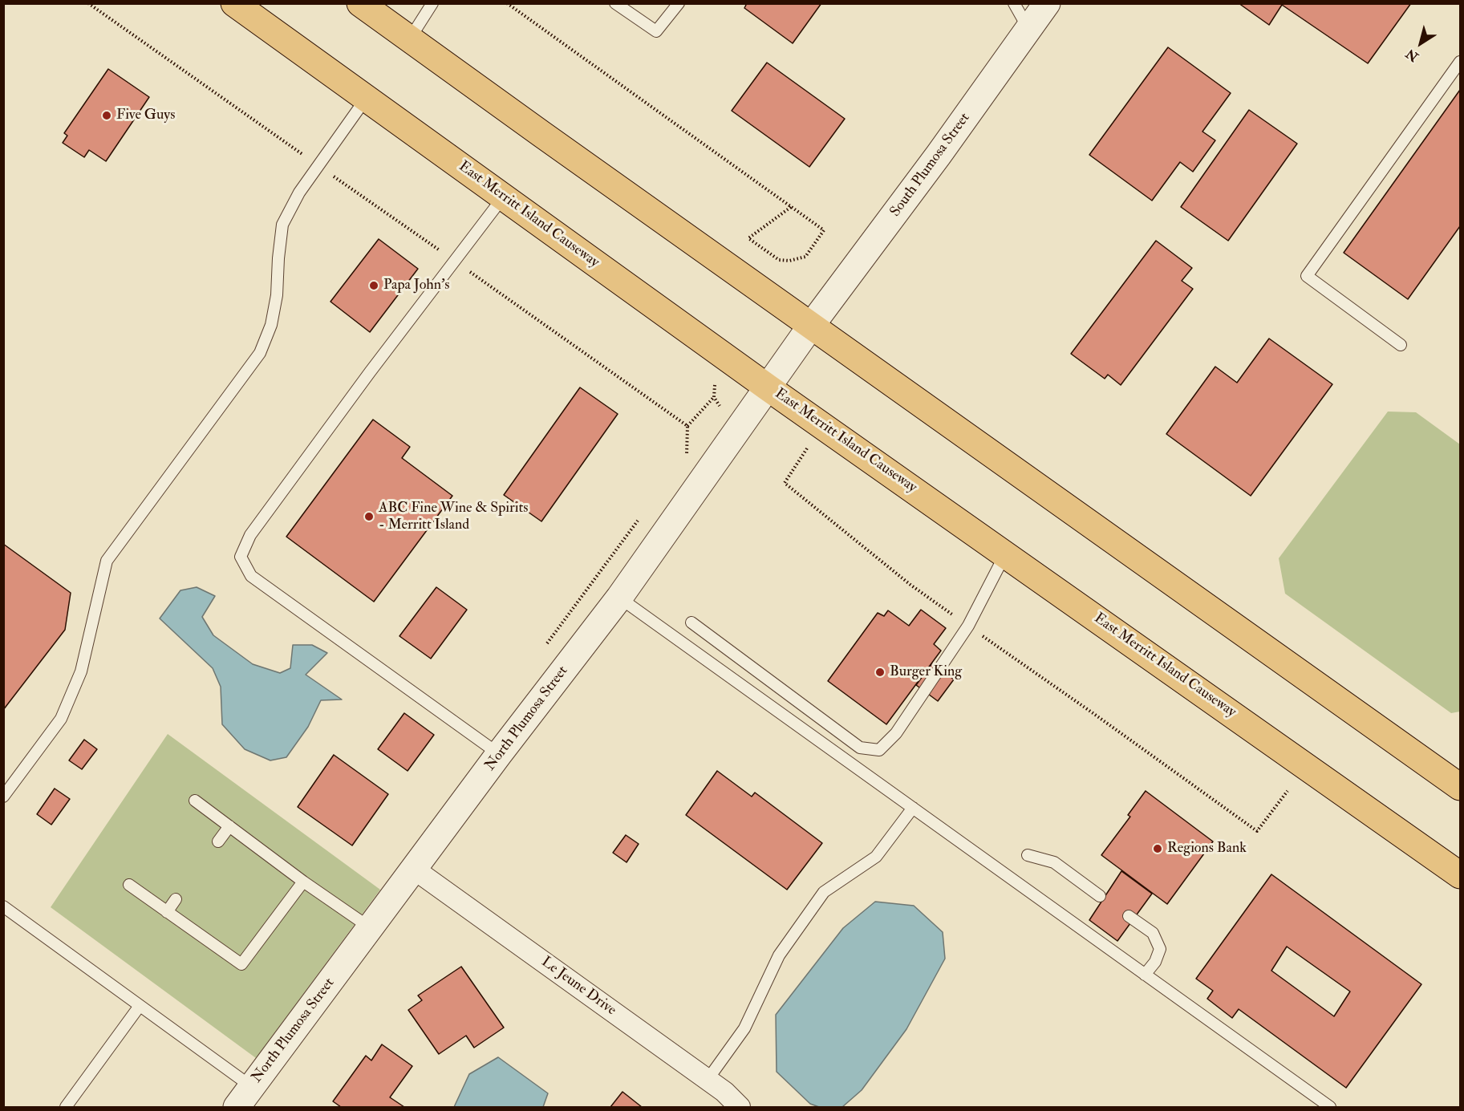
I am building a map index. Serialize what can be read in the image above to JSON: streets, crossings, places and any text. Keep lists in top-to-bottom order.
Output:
{
  "streets": {
    "main road": ["East Merritt Island Causeway"],
    "street": ["South Plumosa Street", "North Plumosa Street", "Le Jeune Drive"]
  },
  "crossings": [
    ["South Plumosa Street", "North Plumosa Street"],
    ["East Merritt Island Causeway", "North Plumosa Street"],
    ["North Plumosa Street", "Le Jeune Drive"]
  ],
  "places": [
    "Five Guys",
    "Papa John's",
    "ABC Fine Wine & Spirits - Merritt Island",
    "Burger King",
    "Regions Bank"
  ],
  "north": "bottom left"
}
